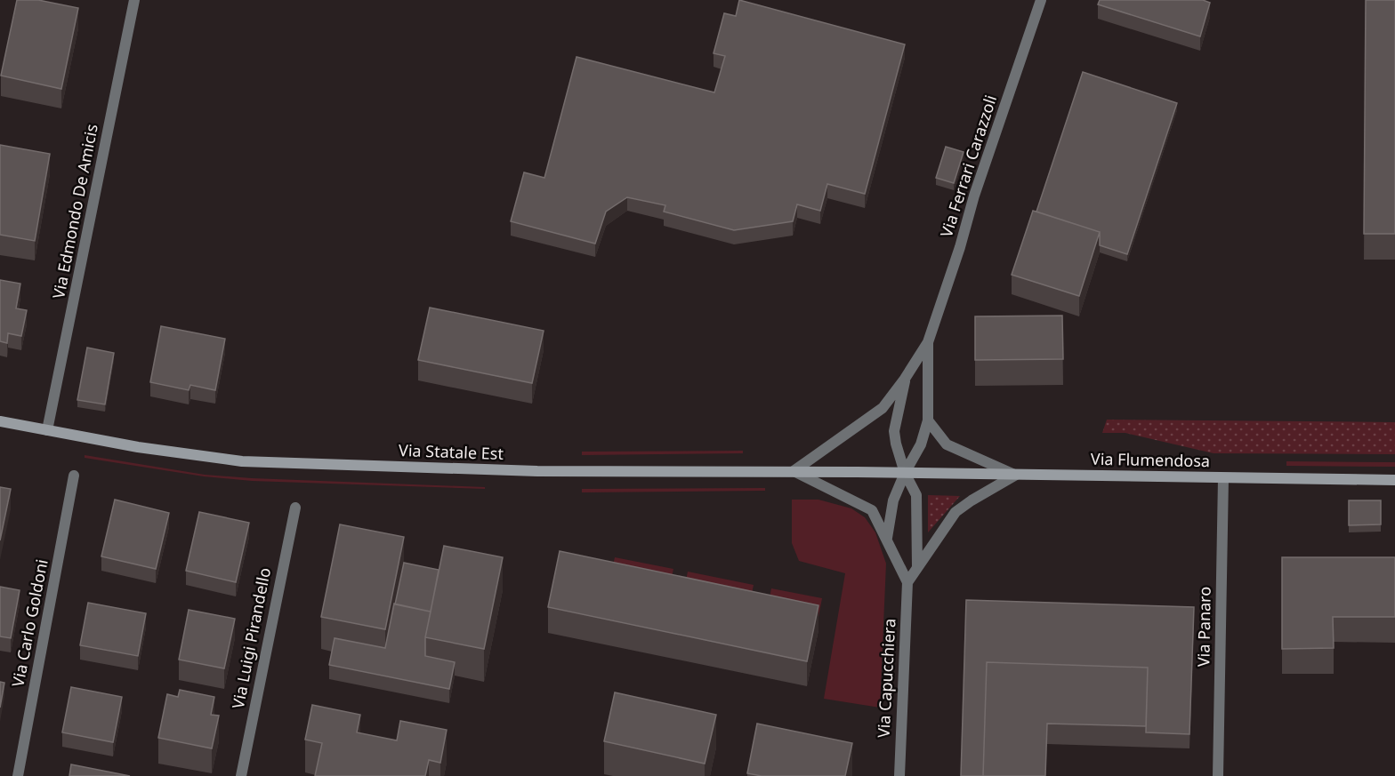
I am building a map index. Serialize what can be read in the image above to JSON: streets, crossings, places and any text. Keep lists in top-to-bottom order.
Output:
{
  "streets": {
    "street": [
      "Via Ferrari Carazzoli",
      "Via Edmondo De Amicis",
      "Via Statale Est",
      "Via Flumendosa",
      "Via Carlo Goldoni",
      "Via Panaro",
      "Via Luigi Pirandello",
      "Via Capucchiera"
    ]
  },
  "crossings": [
    ["Via Ferrari Carazzoli", "Via Statale Est"],
    ["Via Ferrari Carazzoli", "Via Flumendosa"],
    ["Via Ferrari Carazzoli", "Via Capucchiera"],
    ["Via Edmondo De Amicis", "Via Statale Est"],
    ["Via Statale Est", "Via Flumendosa"],
    ["Via Statale Est", "Via Capucchiera"],
    ["Via Flumendosa", "Via Panaro"]
  ]
}
